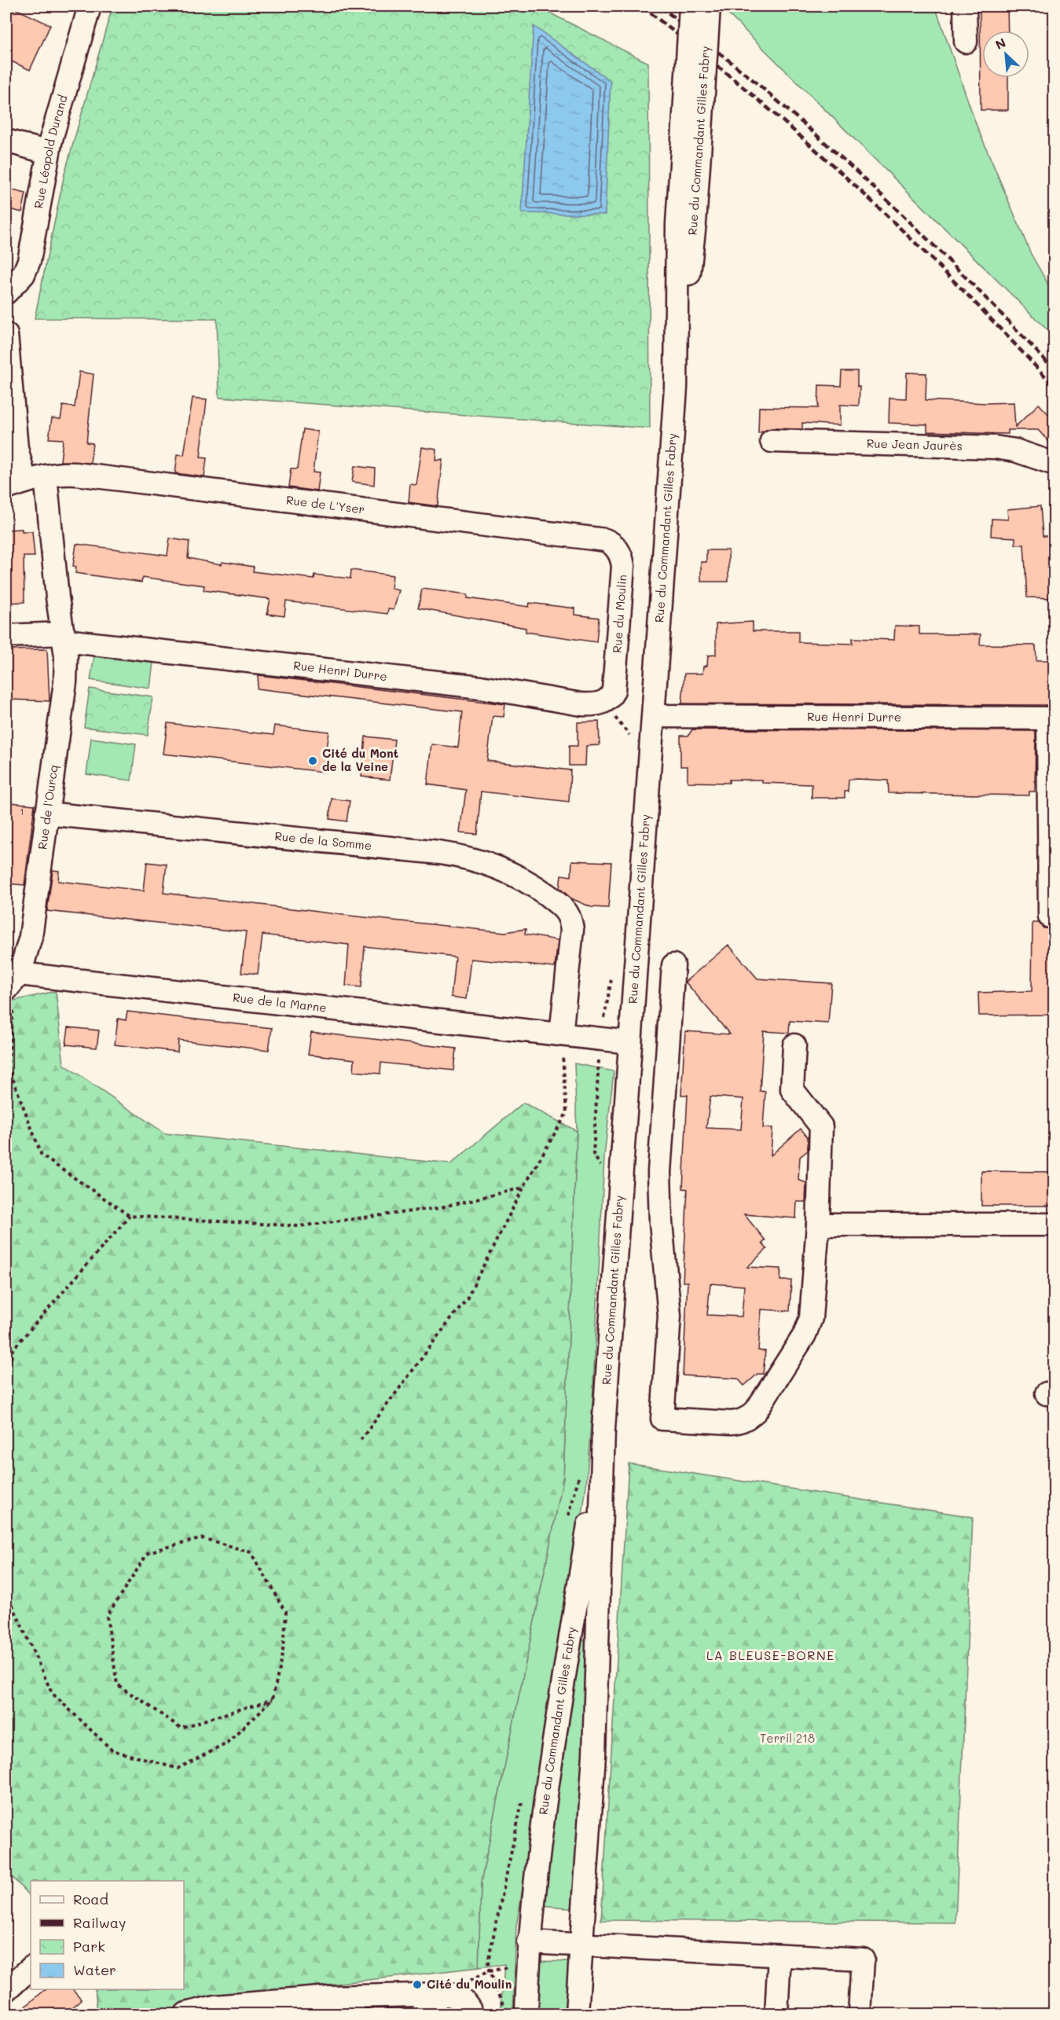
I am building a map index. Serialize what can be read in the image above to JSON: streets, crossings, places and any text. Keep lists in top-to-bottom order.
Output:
{
  "streets": {
    "street": [
      "Rue du Commandant Gilles Fabry",
      "Rue Léopold Durand",
      "Rue Jean Jaurès",
      "Rue de L'Yser",
      "Rue du Moulin",
      "Rue Henri Durre",
      "Rue de l'Ourcq",
      "Rue de la Somme",
      "Rue de la Marne"
    ]
  },
  "crossings": [
    ["Rue du Commandant Gilles Fabry", "Rue Henri Durre"],
    ["Rue du Commandant Gilles Fabry", "Rue de la Marne"],
    ["Rue de L'Yser", "Rue du Moulin"],
    ["Rue de L'Yser", "Rue de l'Ourcq"],
    ["Rue du Moulin", "Rue Henri Durre"],
    ["Rue Henri Durre", "Rue de l'Ourcq"],
    ["Rue de l'Ourcq", "Rue de la Somme"],
    ["Rue de l'Ourcq", "Rue de la Marne"],
    ["Rue de la Somme", "Rue de la Marne"]
  ],
  "districts": ["LA BLEUSE-BORNE"],
  "parks": ["Terril 218"],
  "places": ["Cité du Mont de la Veine", "Cité du Moulin"],
  "house_numbers": ["1"],
  "legend": [
    "Road",
    "Railway",
    "Park",
    "Water"
  ],
  "north": "top left"
}
